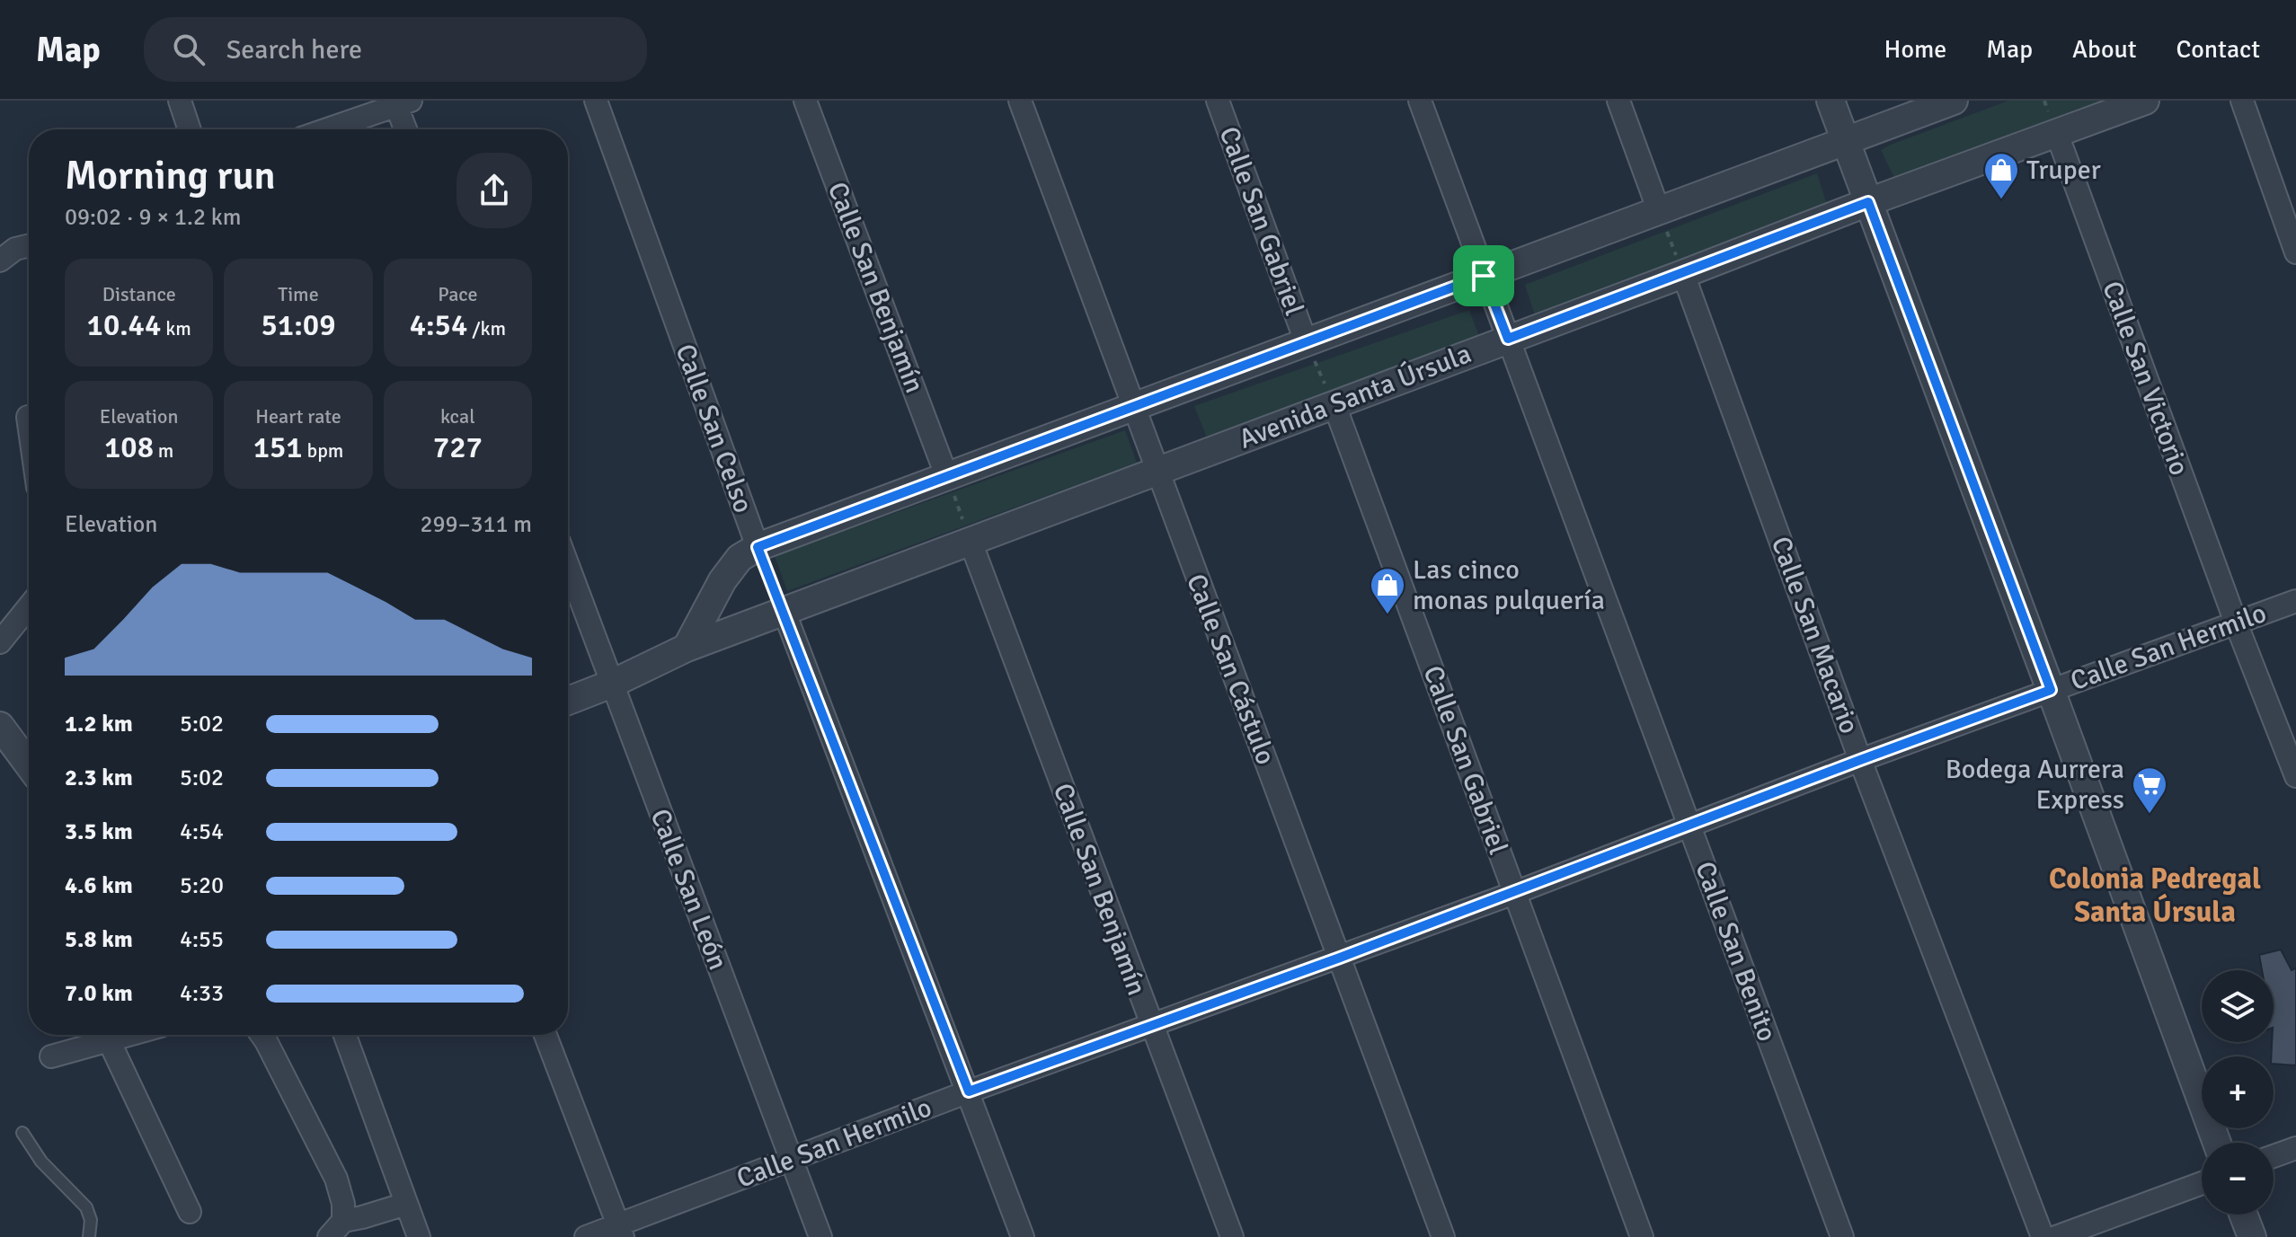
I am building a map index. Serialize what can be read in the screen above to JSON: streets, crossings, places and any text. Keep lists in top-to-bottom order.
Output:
{
  "streets": {
    "street": [
      "Calle San Gabriel",
      "Calle San Benjamín",
      "Calle San Victorio",
      "Avenida Santa Úrsula",
      "Calle San Celso",
      "Calle San Macario",
      "Calle San Hermilo",
      "Calle San Cástulo",
      "Calle San León",
      "Calle San Benito"
    ]
  },
  "crossings": [
    ["Calle San Gabriel", "Avenida Santa Úrsula"],
    ["Calle San Gabriel", "Calle San Hermilo"],
    ["Calle San Benjamín", "Avenida Santa Úrsula"],
    ["Calle San Benjamín", "Calle San Hermilo"],
    ["Calle San Victorio", "Avenida Santa Úrsula"],
    ["Calle San Victorio", "Calle San Hermilo"],
    ["Avenida Santa Úrsula", "Calle San Celso"],
    ["Avenida Santa Úrsula", "Calle San Macario"],
    ["Avenida Santa Úrsula", "Calle San Cástulo"],
    ["Avenida Santa Úrsula", "Calle San León"],
    ["Avenida Santa Úrsula", "Calle San Benito"],
    ["Calle San Macario", "Calle San Hermilo"],
    ["Calle San Hermilo", "Calle San Cástulo"],
    ["Calle San Hermilo", "Calle San León"],
    ["Calle San Hermilo", "Calle San Benito"]
  ],
  "districts": ["Colonia Pedregal Santa Úrsula"],
  "places": {
    "shop": ["Truper", "Las cinco monas pulquería"],
    "supermarket": ["Bodega Aurrera Express"]
  },
  "page": {
    "header": "Map",
    "search": "Search here",
    "nav": [
      "Home",
      "Map",
      "About",
      "Contact"
    ],
    "heading": ["Morning run", "09:02 · 9 × 1.2 km"],
    "stats": [
      ["Distance", "10.44 km"],
      ["Time", "51:09"],
      ["Pace", "4:54 /km"],
      ["Elevation", "108 m"],
      ["Heart rate", "151 bpm"],
      ["kcal", "727"]
    ],
    "chart": ["Elevation", "299–311 m"],
    "list": [
      {
        "name": "1.2 km",
        "note": "5:02"
      },
      {
        "name": "2.3 km",
        "note": "5:02"
      },
      {
        "name": "3.5 km",
        "note": "4:54"
      },
      {
        "name": "4.6 km",
        "note": "5:20"
      },
      {
        "name": "5.8 km",
        "note": "4:55"
      },
      {
        "name": "7.0 km",
        "note": "4:33"
      }
    ],
    "map_buttons": ["+", "−"]
  }
}
